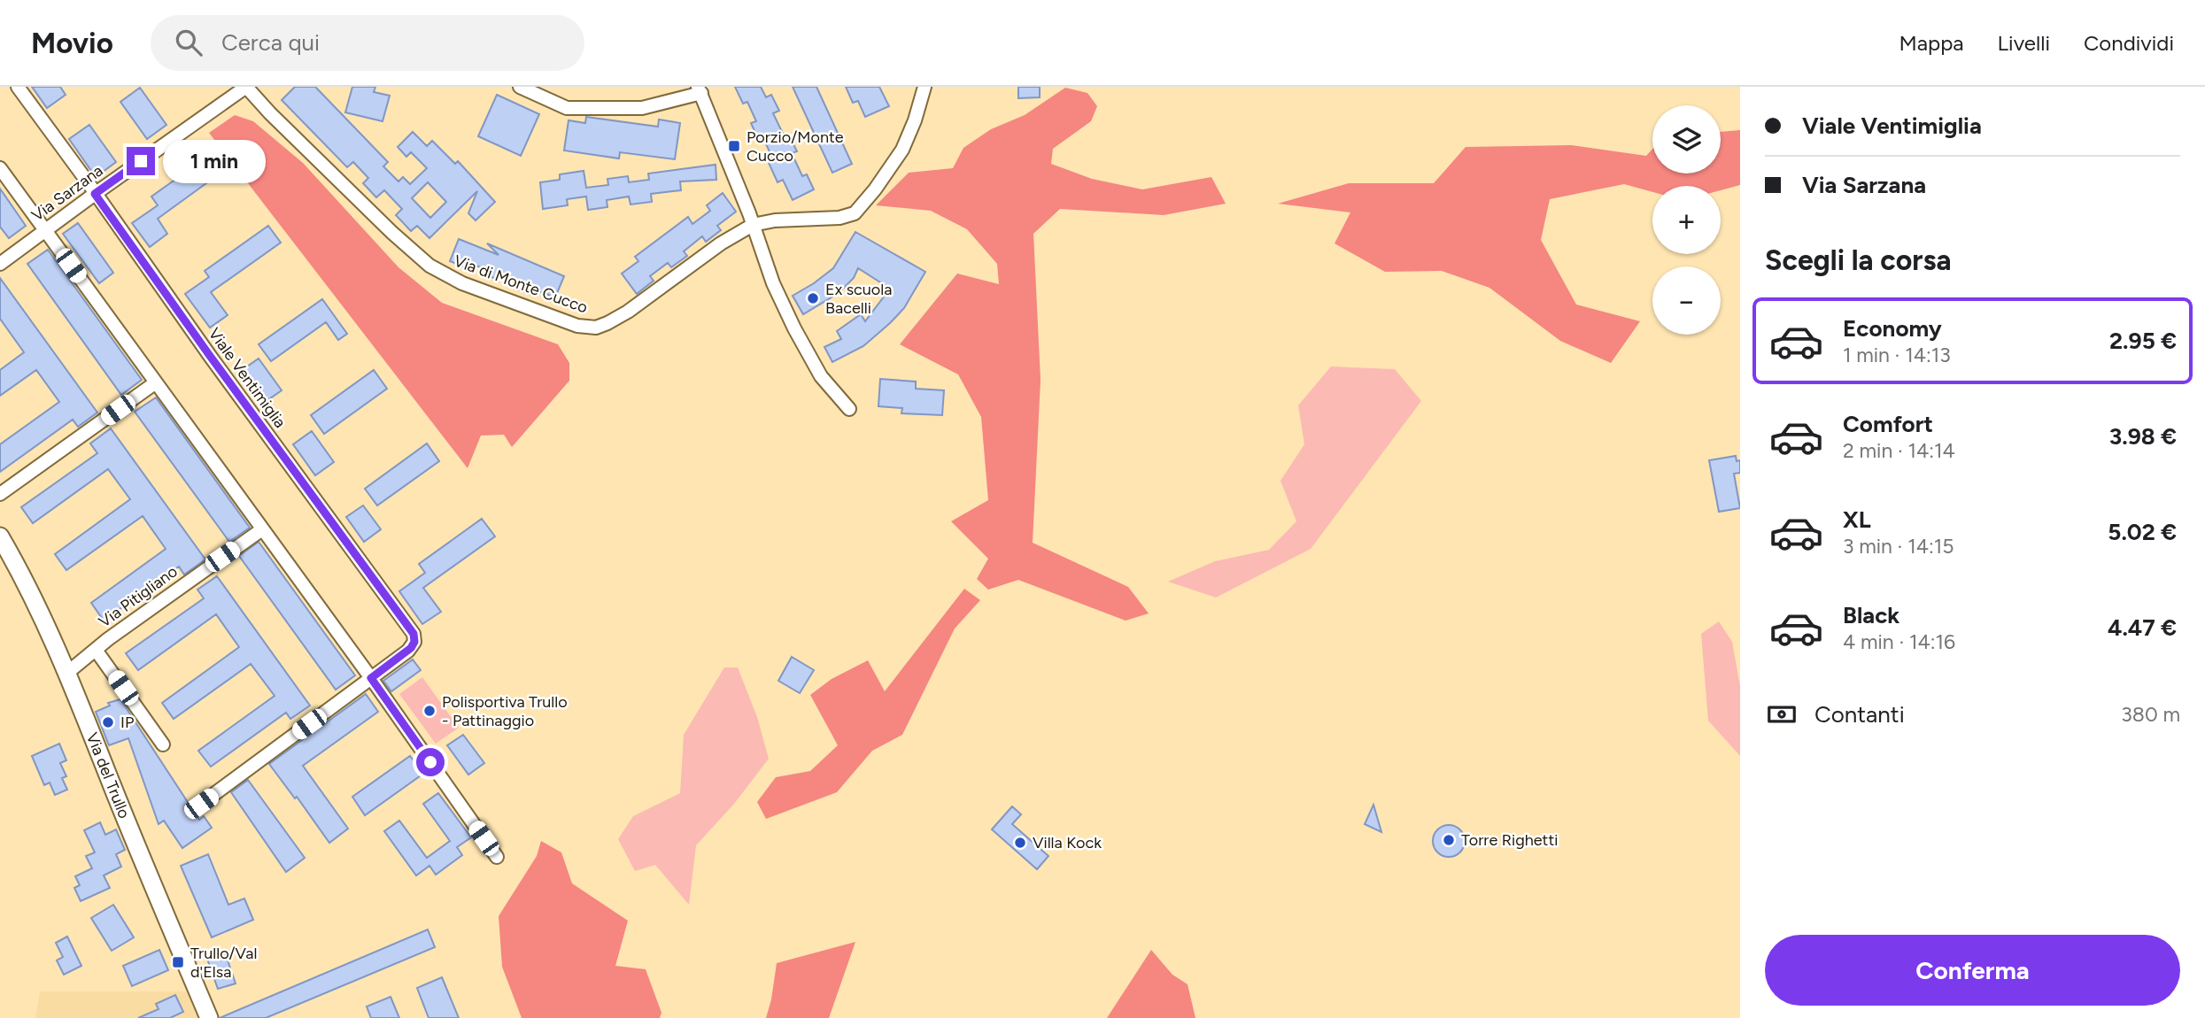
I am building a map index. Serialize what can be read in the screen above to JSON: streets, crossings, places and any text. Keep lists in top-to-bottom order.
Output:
{
  "streets": {
    "street": [
      "Via Sarzana",
      "Via di Monte Cucco",
      "Viale Ventimiglia",
      "Via Pitigliano",
      "Via del Trullo"
    ]
  },
  "crossings": [
    ["Via Sarzana", "Via di Monte Cucco"],
    ["Via Sarzana", "Viale Ventimiglia"],
    ["Via Pitigliano", "Via del Trullo"]
  ],
  "places": {
    "transit": ["Porzio/Monte Cucco", "Trullo/Val d'Elsa"],
    "other": [
      "Ex scuola Bacelli",
      "Polisportiva Trullo - Pattinaggio",
      "IP",
      "Torre Righetti",
      "Villa Kock"
    ]
  },
  "page": {
    "header": "Movio",
    "search": "Cerca qui",
    "nav": ["Mappa", "Livelli", "Condividi"],
    "banner": ["Viale Ventimiglia", "Via Sarzana"],
    "map_buttons": ["+", "−"],
    "bubble": "1 min",
    "heading": "Scegli la corsa",
    "list": [
      {
        "name": "Economy",
        "note": "1 min · 14:13",
        "value": "2.95 €"
      },
      {
        "name": "Comfort",
        "note": "2 min · 14:14",
        "value": "3.98 €"
      },
      {
        "name": "XL",
        "note": "3 min · 14:15",
        "value": "5.02 €"
      },
      {
        "name": "Black",
        "note": "4 min · 14:16",
        "value": "4.47 €"
      }
    ],
    "pay": ["Contanti", "380 m"],
    "buttons": "Conferma"
  }
}
